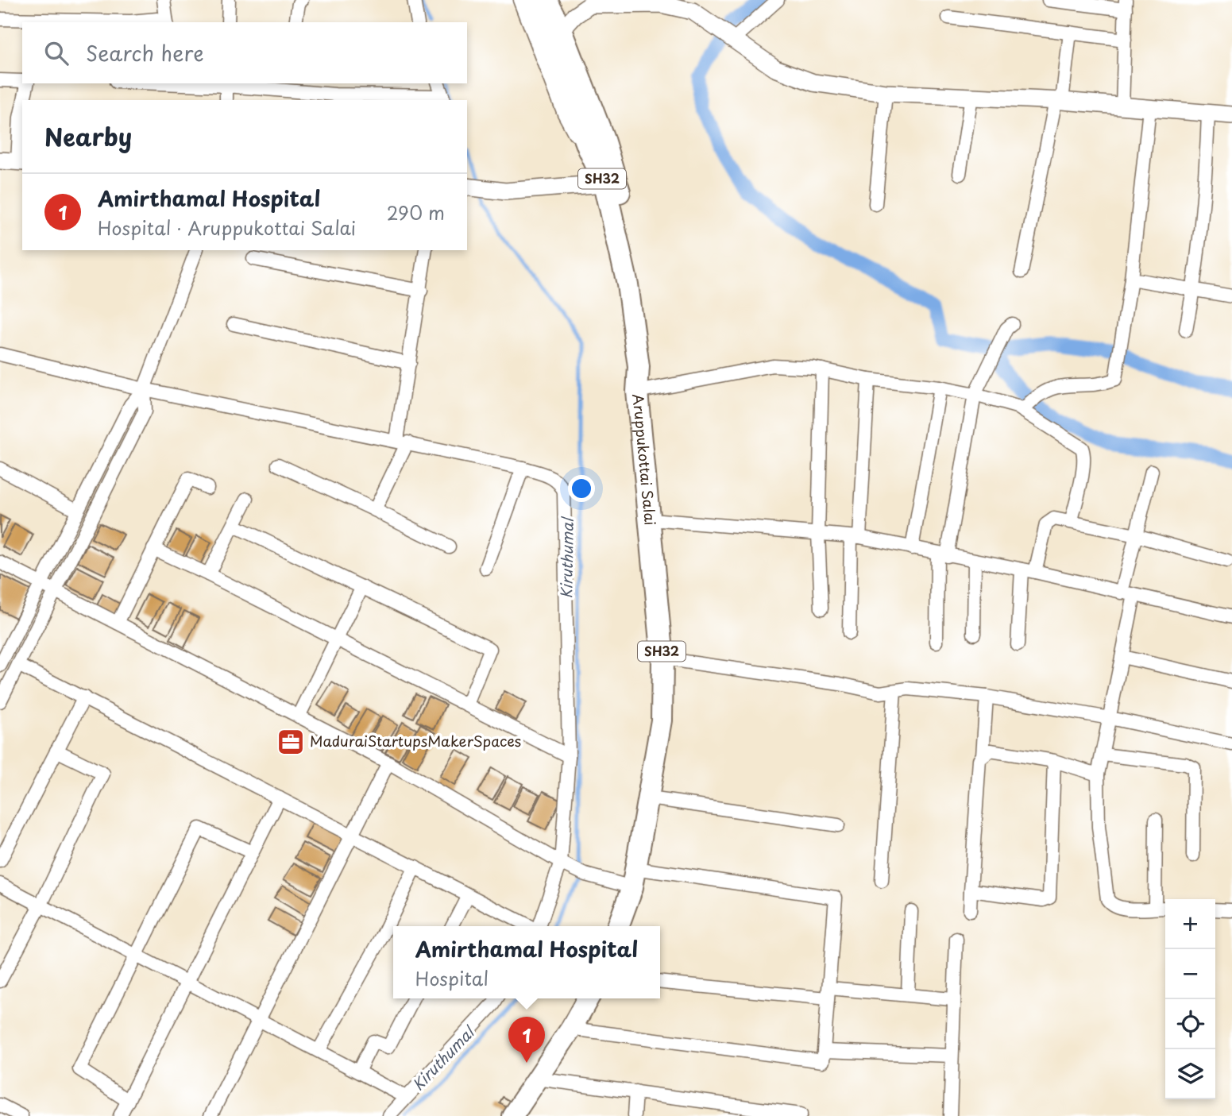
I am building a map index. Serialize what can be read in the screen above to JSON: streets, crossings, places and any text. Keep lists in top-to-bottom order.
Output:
{
  "streets": {
    "main road": ["SH32", "Aruppukottai Salai"]
  },
  "water": ["Kiruthumal"],
  "places": {
    "office": ["MaduraiStartupsMakerSpaces"]
  },
  "page": {
    "search": "Search here",
    "heading": "Nearby",
    "list": [
      {
        "mark": "1",
        "name": "Amirthamal Hospital",
        "note": "Hospital · Aruppukottai Salai",
        "value": "290 m"
      }
    ],
    "map_buttons": ["+", "−"],
    "popup": ["Amirthamal Hospital", "Hospital"],
    "pins": "1"
  }
}
